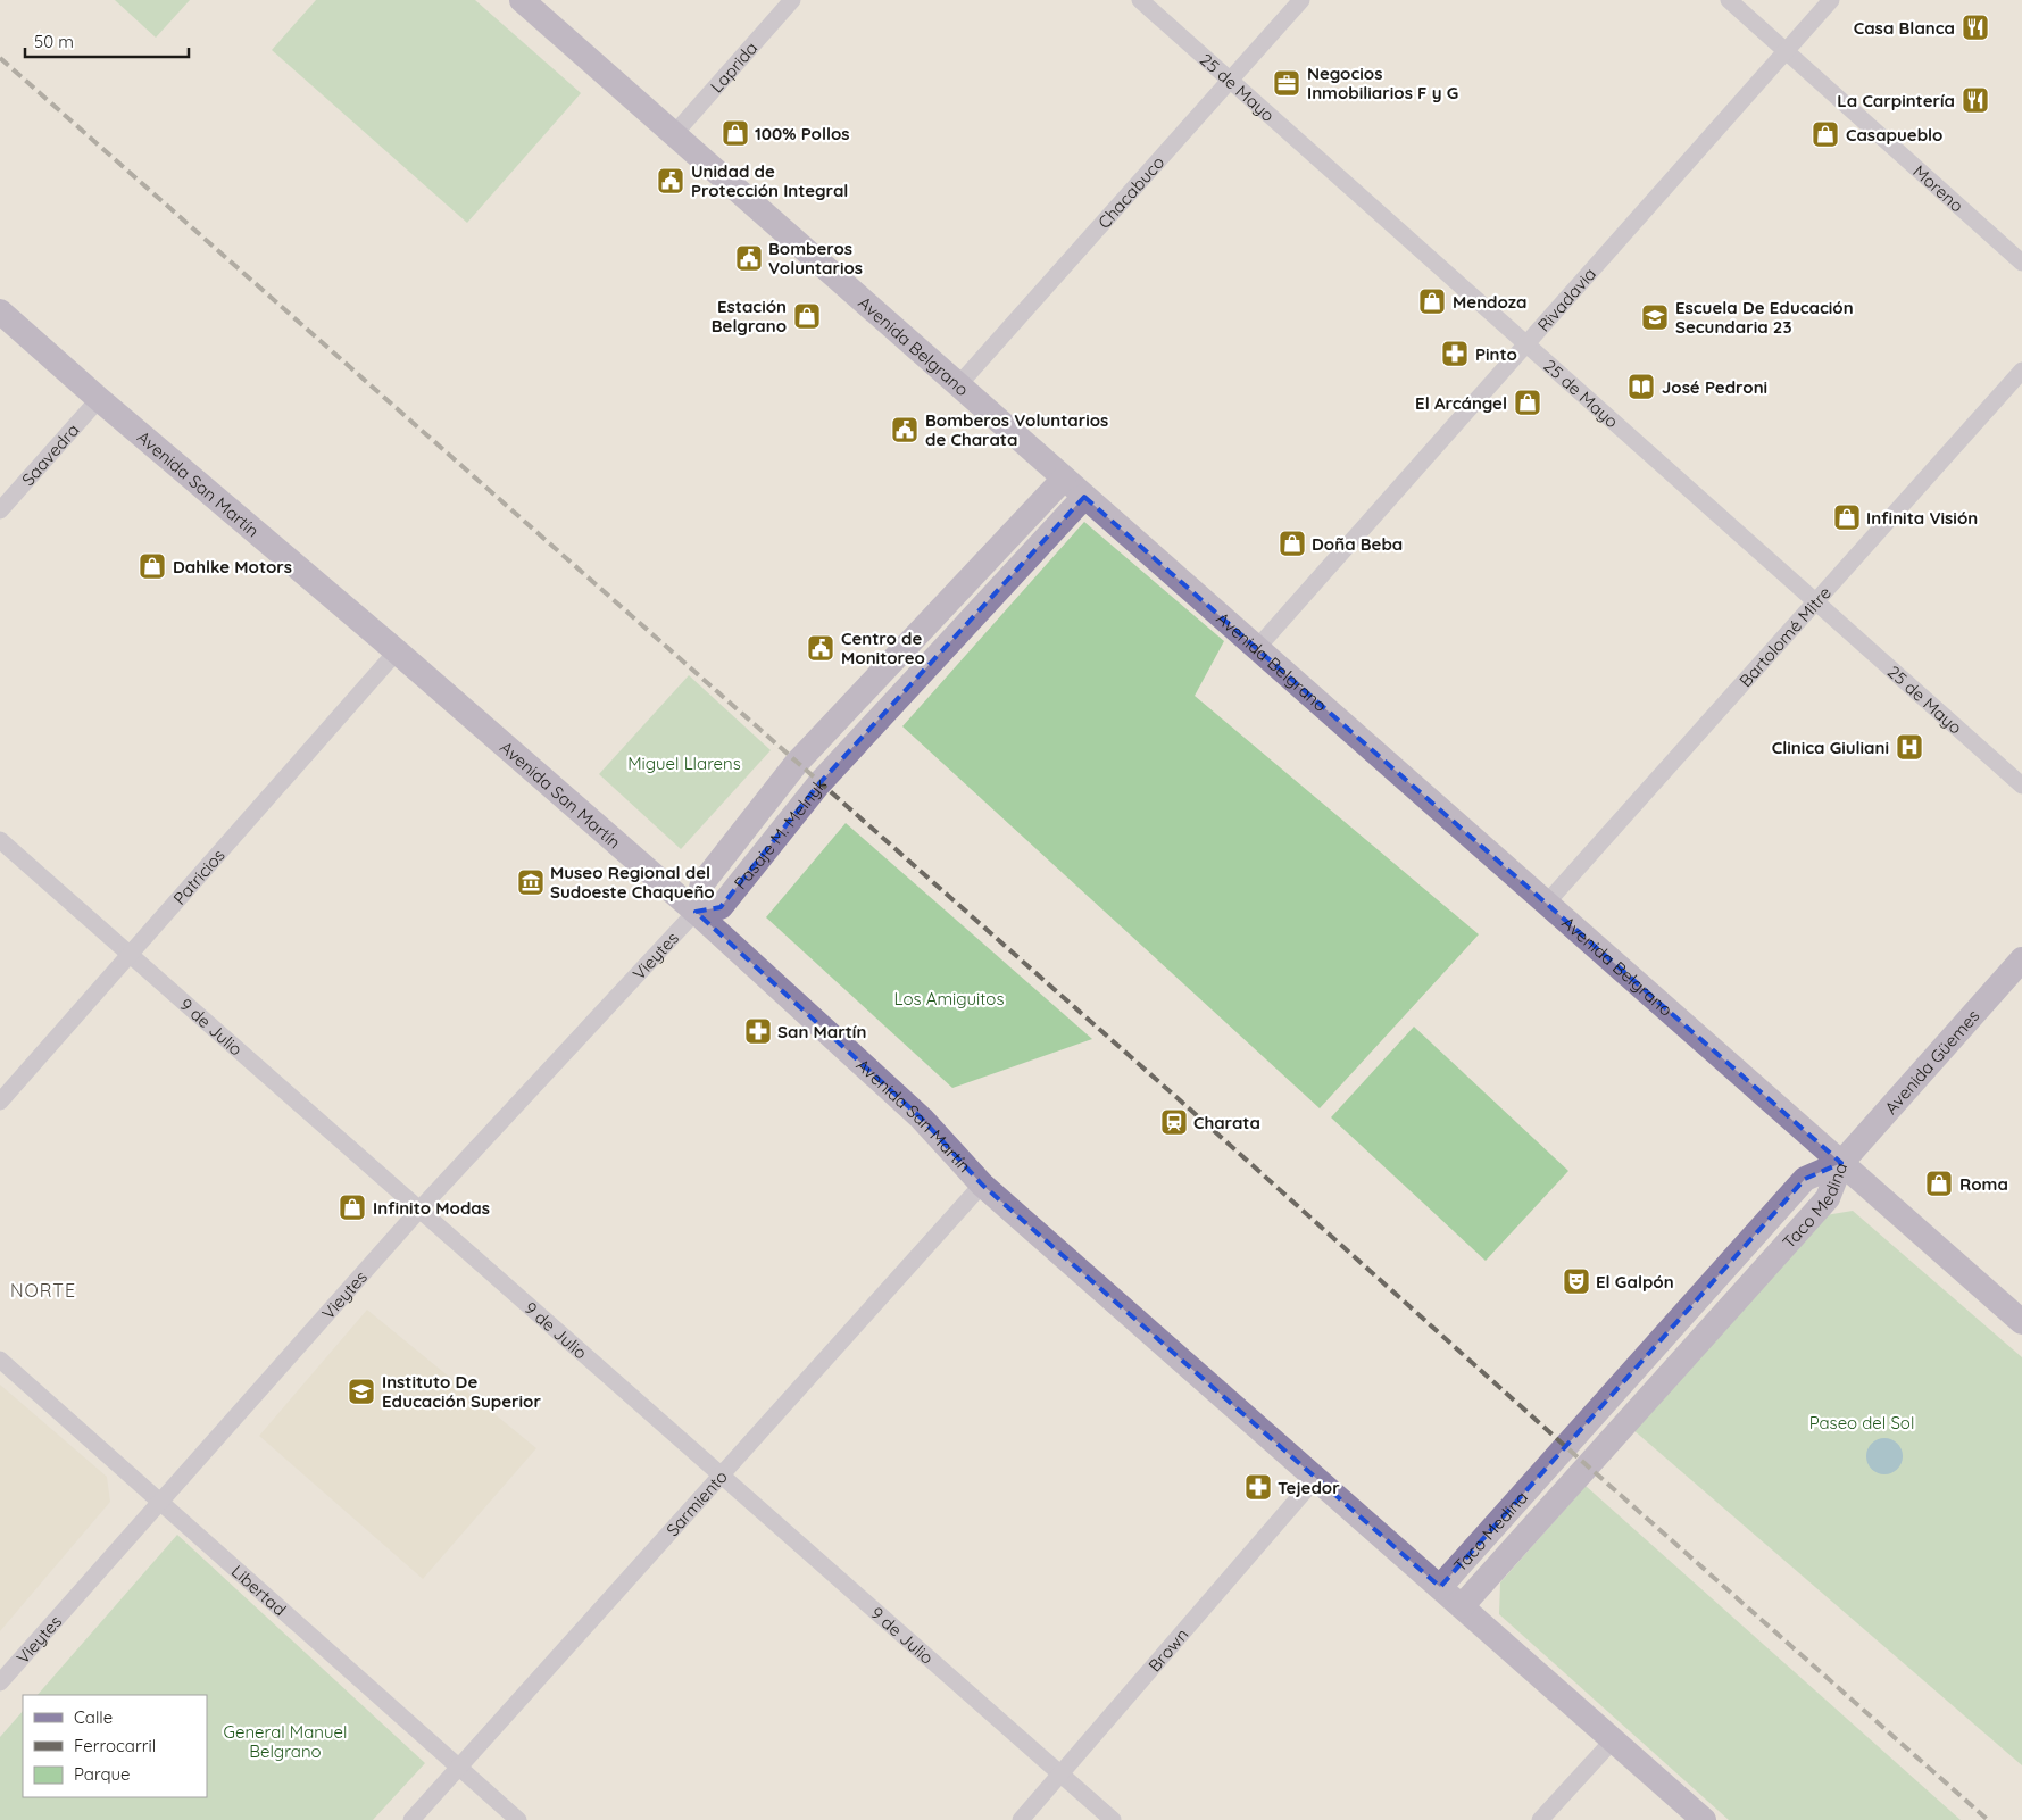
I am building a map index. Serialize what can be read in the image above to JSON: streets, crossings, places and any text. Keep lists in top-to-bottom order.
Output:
{
  "streets": {
    "main road": [
      "Avenida Belgrano",
      "Avenida San Martín",
      "Pasaje M. Melnyk",
      "Avenida Güemes",
      "Taco Medina"
    ],
    "street": [
      "Laprida",
      "25 de Mayo",
      "Moreno",
      "Chacabuco",
      "Rivadavia",
      "Saavedra",
      "Bartolomé Mitre",
      "Patricios",
      "Vieytes",
      "9 de Julio",
      "Sarmiento",
      "Libertad",
      "Brown"
    ]
  },
  "crossings": [
    ["Laprida", "Avenida Belgrano"],
    ["25 de Mayo", "Chacabuco"],
    ["25 de Mayo", "Rivadavia"],
    ["25 de Mayo", "Bartolomé Mitre"],
    ["Moreno", "Rivadavia"],
    ["Chacabuco", "Avenida Belgrano"],
    ["Rivadavia", "Avenida Belgrano"],
    ["Avenida Belgrano", "Bartolomé Mitre"],
    ["Avenida Belgrano", "Pasaje M. Melnyk"],
    ["Avenida Belgrano", "Avenida Güemes"],
    ["Avenida Belgrano", "Taco Medina"],
    ["Saavedra", "Avenida San Martín"],
    ["Avenida San Martín", "Pasaje M. Melnyk"],
    ["Avenida San Martín", "Patricios"],
    ["Avenida San Martín", "Vieytes"],
    ["Avenida San Martín", "Taco Medina"],
    ["Avenida San Martín", "Sarmiento"],
    ["Avenida San Martín", "Brown"],
    ["Pasaje M. Melnyk", "Vieytes"],
    ["Patricios", "9 de Julio"],
    ["Vieytes", "9 de Julio"],
    ["Vieytes", "Libertad"],
    ["9 de Julio", "Sarmiento"],
    ["9 de Julio", "Brown"],
    ["Avenida Güemes", "Taco Medina"],
    ["Sarmiento", "Libertad"]
  ],
  "districts": ["NORTE"],
  "parks": [
    "Miguel Llarens",
    "Los Amiguitos",
    "Paseo del Sol",
    "General Manuel Belgrano"
  ],
  "places": {
    "restaurant": ["Casa Blanca", "La Carpintería"],
    "office": ["Negocios Inmobiliarios F y G"],
    "shop": [
      "100% Pollos",
      "Casapueblo",
      "Mendoza",
      "Estación Belgrano",
      "El Arcángel",
      "Infinita Visión",
      "Doña Beba",
      "Dahlke Motors",
      "Roma",
      "Infinito Modas"
    ],
    "public building": [
      "Unidad de Protección Integral",
      "Bomberos Voluntarios",
      "Bomberos Voluntarios de Charata",
      "Centro de Monitoreo"
    ],
    "school or university": ["Escuela De Educación Secundaria 23", "Instituto De Educación Superior"],
    "pharmacy": ["Pinto", "San Martín", "Tejedor"],
    "library": ["José Pedroni"],
    "hospital": ["Clinica Giuliani"],
    "museum": ["Museo Regional del Sudoeste Chaqueño"],
    "station": ["Charata"],
    "theatre": ["El Galpón"]
  },
  "legend": ["Calle", "Ferrocarril", "Parque"],
  "scale_bar": "50 m"
}
